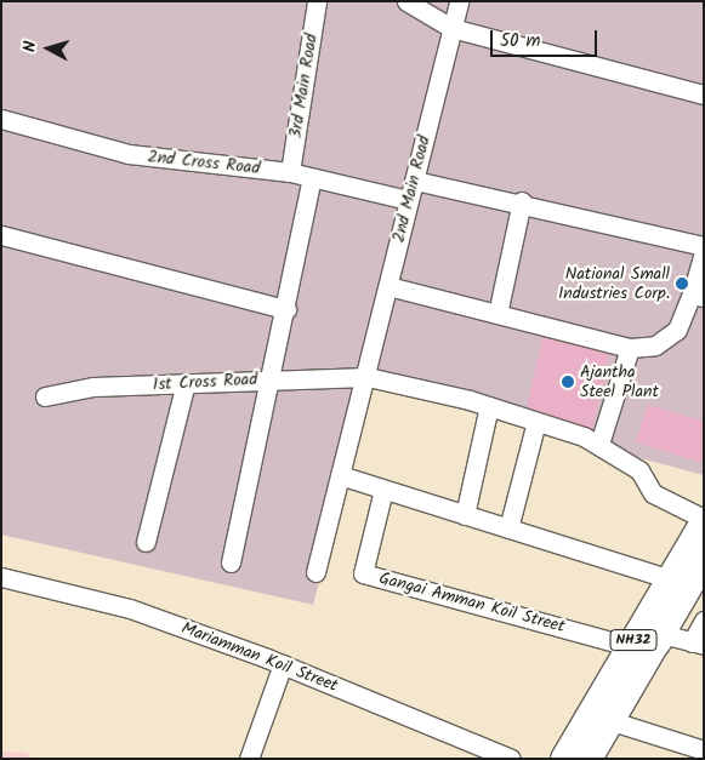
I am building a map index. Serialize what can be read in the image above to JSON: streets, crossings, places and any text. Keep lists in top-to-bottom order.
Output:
{
  "streets": {
    "highway": ["NH32"],
    "street": [
      "3rd Main Road",
      "2nd Cross Road",
      "2nd Main Road",
      "1st Cross Road",
      "Gangai Amman Koil Street",
      "Mariamman Koil Street"
    ]
  },
  "crossings": [
    ["3rd Main Road", "2nd Cross Road"],
    ["2nd Cross Road", "2nd Main Road"],
    ["2nd Main Road", "1st Cross Road"],
    ["1st Cross Road", "NH32"],
    ["Gangai Amman Koil Street", "NH32"]
  ],
  "places": ["National Small Industries Corp.", "Ajantha Steel Plant"],
  "scale_bar": "50 m",
  "north": "left"
}
